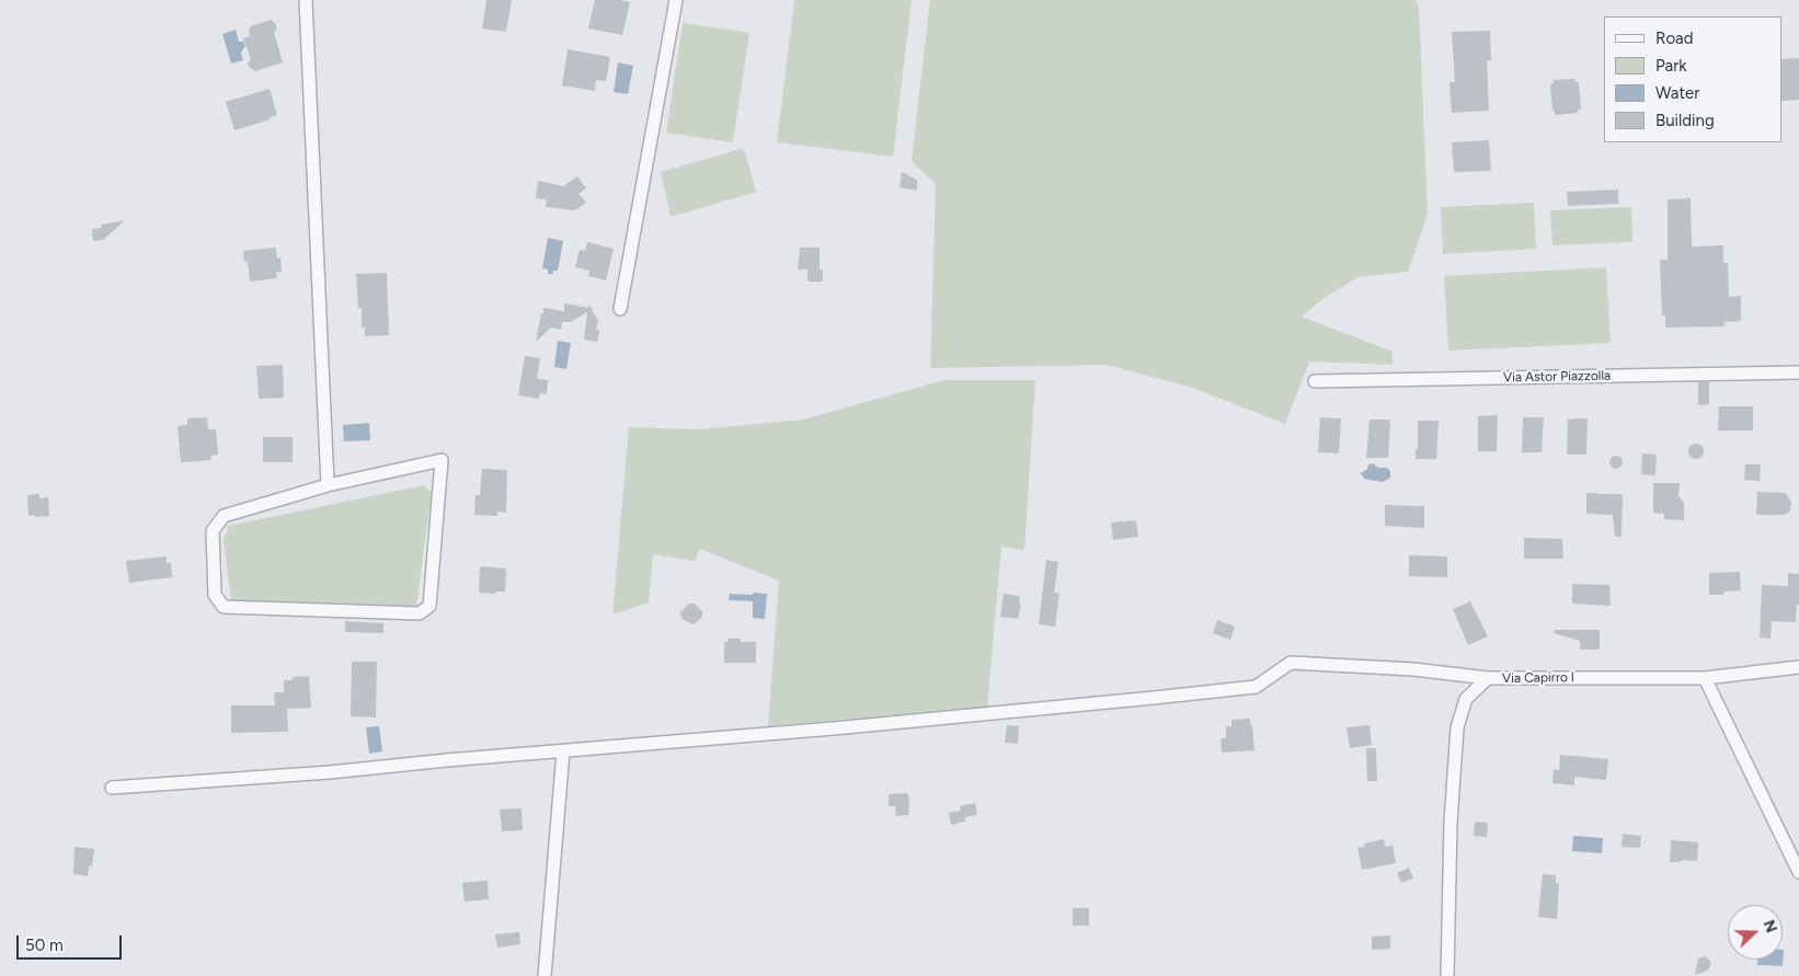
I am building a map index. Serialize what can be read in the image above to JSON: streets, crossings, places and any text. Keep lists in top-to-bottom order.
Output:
{
  "streets": {
    "street": ["Via Astor Piazzolla", "Via Capirro I"]
  },
  "legend": [
    "Road",
    "Park",
    "Water",
    "Building"
  ],
  "scale_bar": "50 m",
  "north": "right"
}
